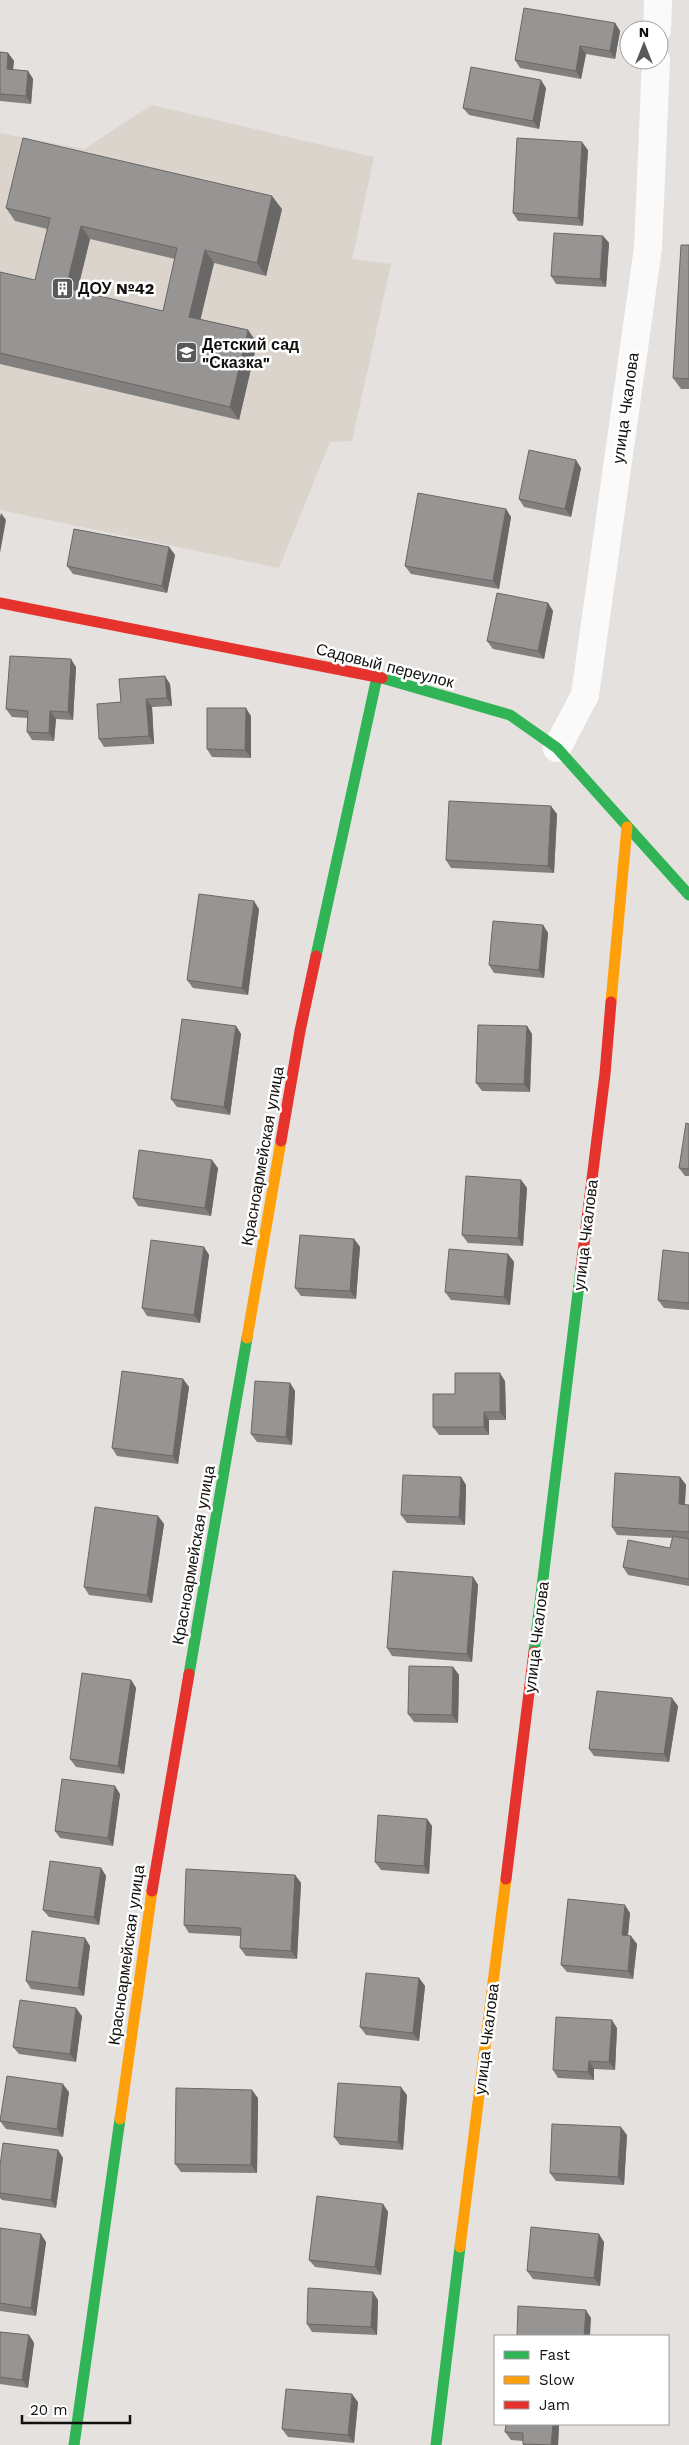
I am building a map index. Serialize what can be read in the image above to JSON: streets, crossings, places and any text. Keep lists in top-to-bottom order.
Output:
{
  "streets": {
    "street": ["улица Чкалова", "Садовый переулок", "Красноармейская улица"]
  },
  "crossings": [
    ["улица Чкалова", "Садовый переулок"],
    ["Садовый переулок", "Красноармейская улица"]
  ],
  "places": {
    "building": ["ДОУ №42"],
    "school or university": ["Детский сад \"Сказка\""]
  },
  "legend": ["Fast", "Slow", "Jam"],
  "scale_bar": "20 m",
  "north": "top"
}
